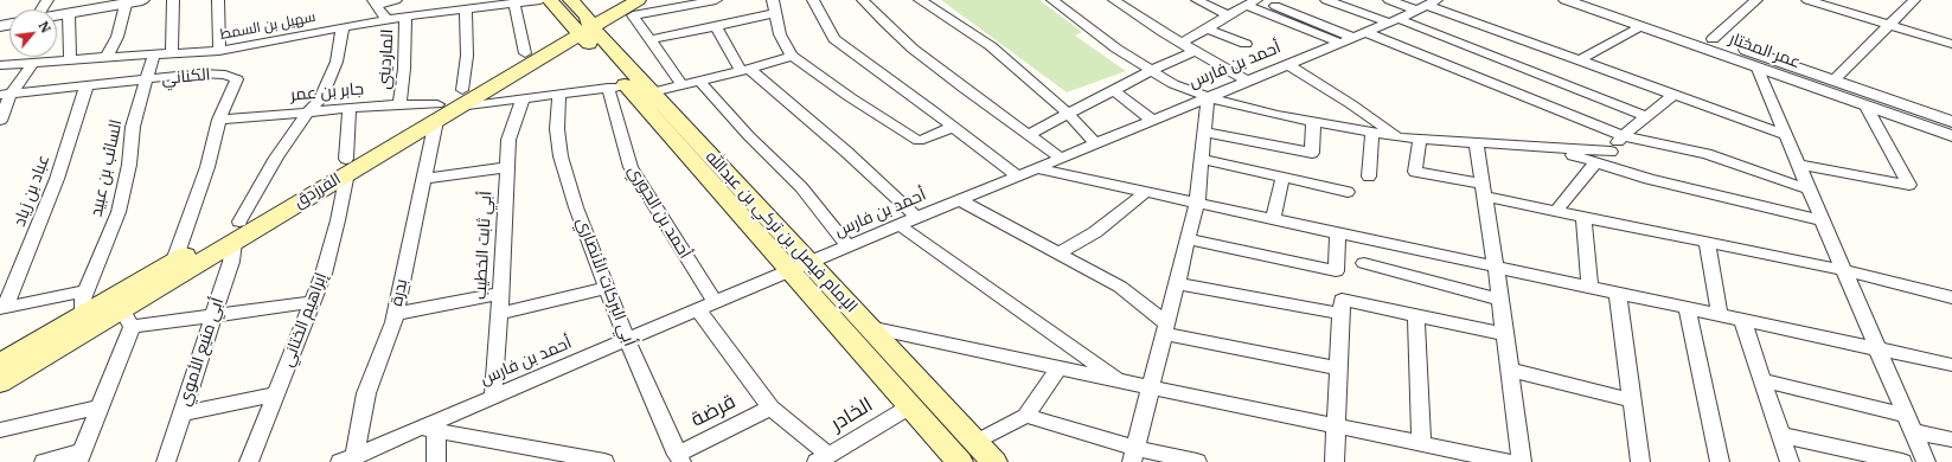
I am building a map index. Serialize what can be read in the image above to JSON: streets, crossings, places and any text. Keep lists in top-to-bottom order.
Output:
{
  "streets": {
    "main road": ["الفرزدق", "الإمام فيصل بن تركي بن عبدالله"],
    "street": [
      "سهيل بن السمط",
      "عمر المختار",
      "المارديني",
      "أحمد بن فارس",
      "الكناني",
      "جابر بن عمر",
      "السائب بن عبيد",
      "عباد بن زياد",
      "أحمد بن الجوري",
      "أبي ثابت الخطيب",
      "أبي البركات الأنصاري",
      "بدرة",
      "إبراهيم الختاني",
      "أبي منيع الأموي",
      "قرضة",
      "الخادر"
    ]
  },
  "crossings": [
    ["سهيل بن السمط", "المارديني"],
    ["سهيل بن السمط", "السائب بن عبيد"],
    ["المارديني", "جابر بن عمر"],
    ["أحمد بن فارس", "أحمد بن الجوري"],
    ["أحمد بن فارس", "الإمام فيصل بن تركي بن عبدالله"],
    ["أحمد بن فارس", "أبي ثابت الخطيب"],
    ["أحمد بن فارس", "أبي البركات الأنصاري"],
    ["أحمد بن فارس", "بدرة"],
    ["الكناني", "جابر بن عمر"],
    ["الكناني", "السائب بن عبيد"],
    ["الكناني", "عباد بن زياد"],
    ["الكناني", "الفرزدق"],
    ["جابر بن عمر", "الفرزدق"],
    ["جابر بن عمر", "بدرة"],
    ["جابر بن عمر", "إبراهيم الختاني"],
    ["السائب بن عبيد", "الفرزدق"],
    ["الفرزدق", "الإمام فيصل بن تركي بن عبدالله"],
    ["الفرزدق", "بدرة"],
    ["الفرزدق", "إبراهيم الختاني"],
    ["الفرزدق", "أبي منيع الأموي"],
    ["أحمد بن الجوري", "الإمام فيصل بن تركي بن عبدالله"],
    ["أحمد بن الجوري", "قرضة"],
    ["أحمد بن الجوري", "الخادر"],
    ["الإمام فيصل بن تركي بن عبدالله", "الخادر"],
    ["أبي البركات الأنصاري", "قرضة"]
  ],
  "north": "top right"
}
